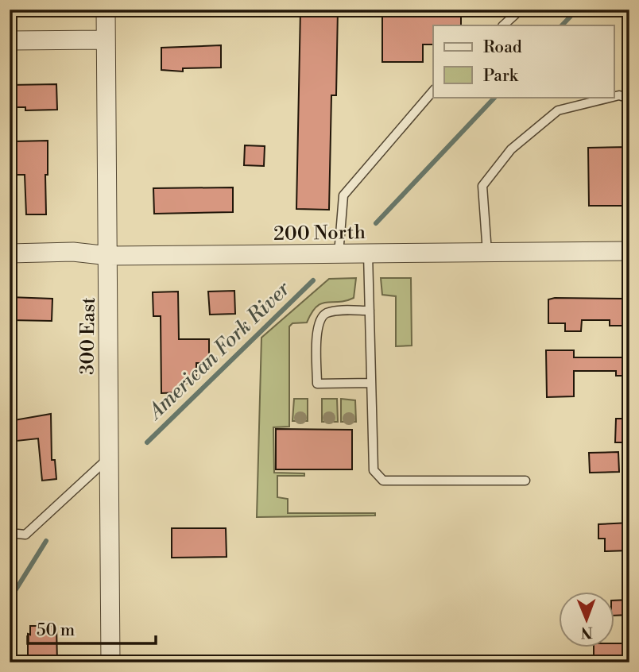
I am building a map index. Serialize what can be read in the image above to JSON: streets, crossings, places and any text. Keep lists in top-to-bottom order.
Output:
{
  "streets": {
    "street": ["200 North", "300 East"]
  },
  "crossings": [
    ["200 North", "300 East"]
  ],
  "water": ["American Fork River"],
  "legend": ["Road", "Park"],
  "scale_bar": "50 m",
  "north": "bottom"
}
